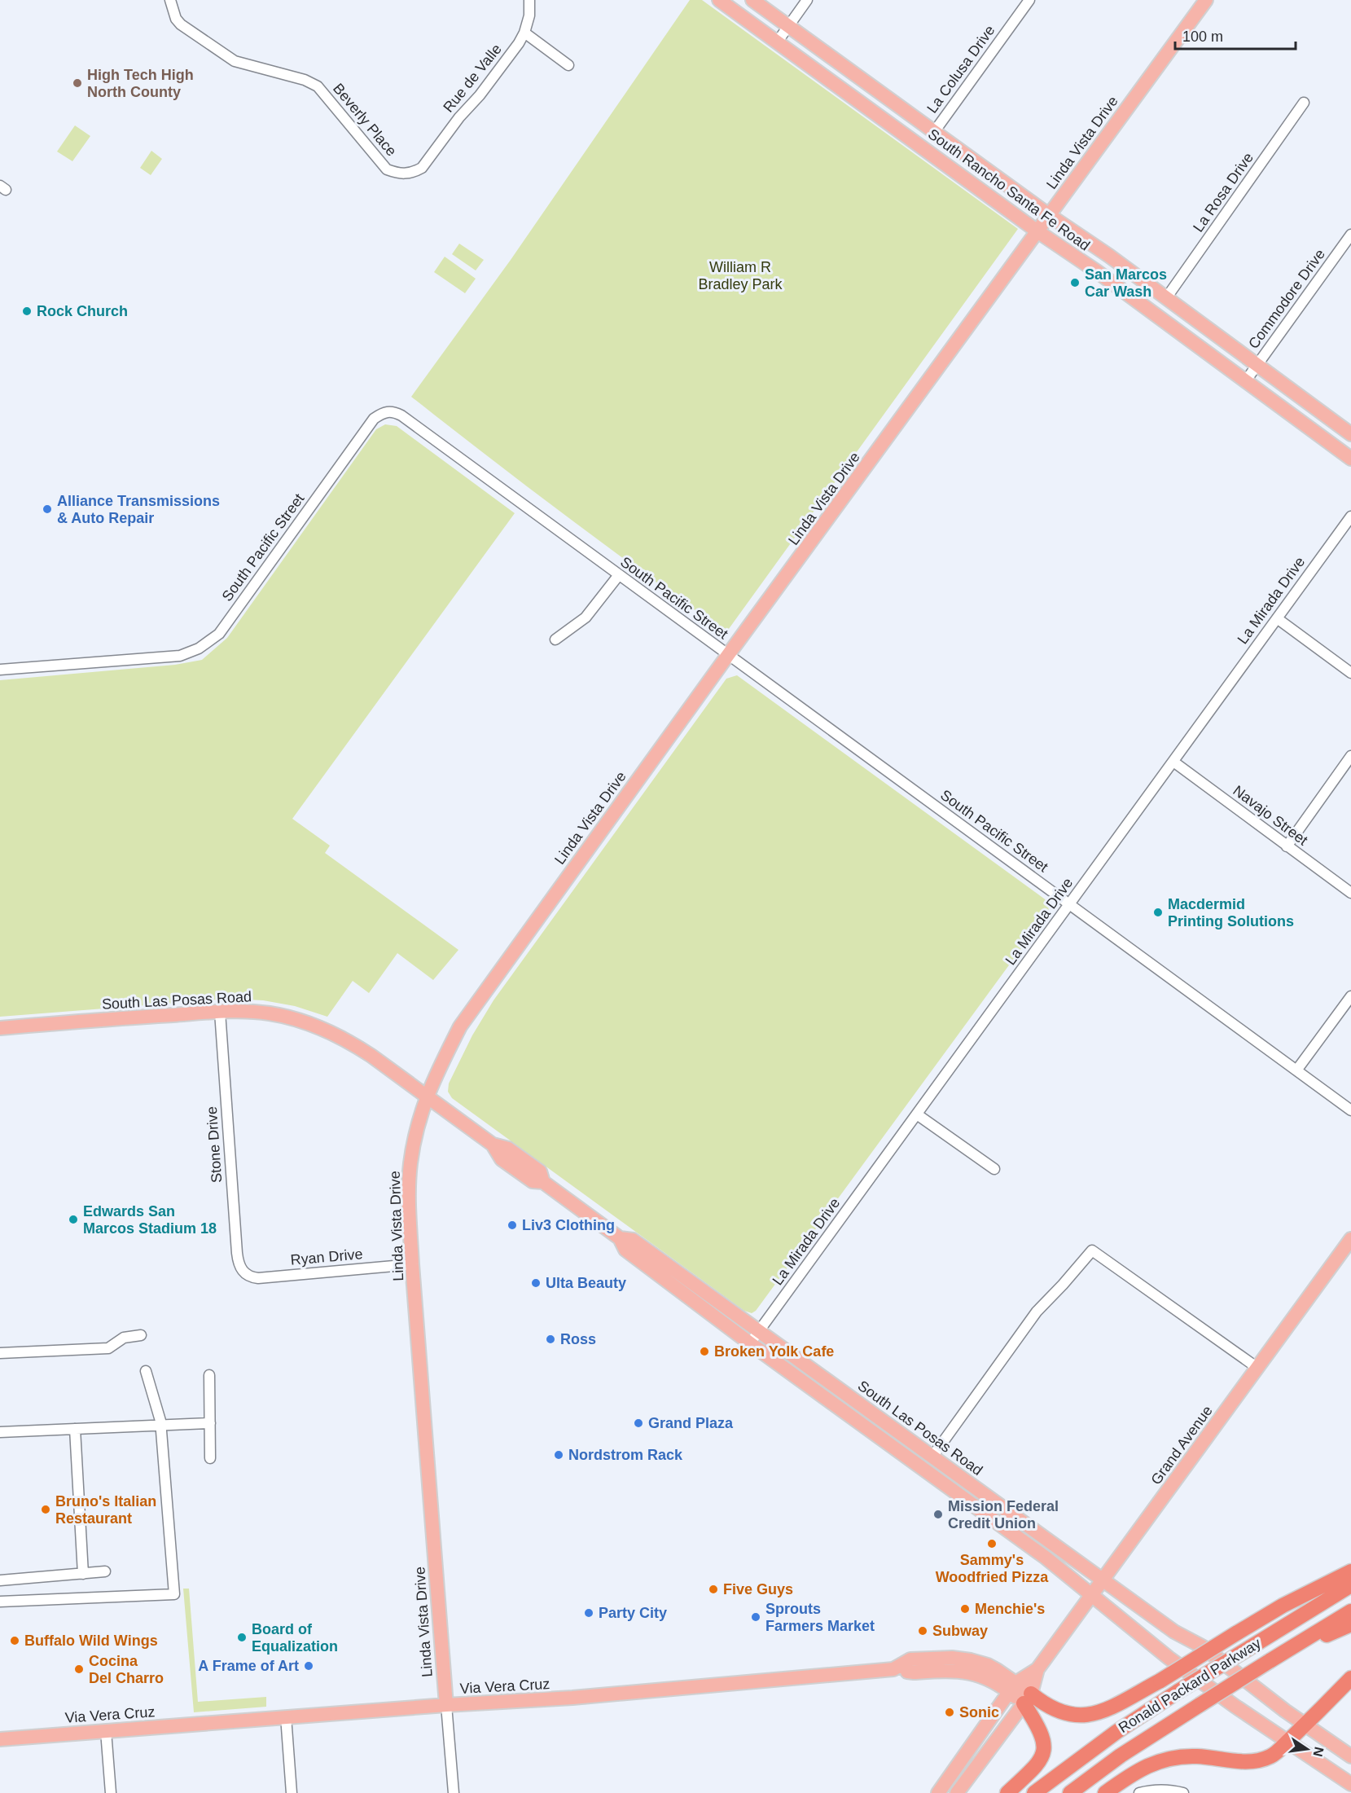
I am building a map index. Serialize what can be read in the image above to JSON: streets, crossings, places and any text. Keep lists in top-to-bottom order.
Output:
{
  "streets": {
    "highway": ["Ronald Packard Parkway"],
    "main road": [
      "Linda Vista Drive",
      "South Rancho Santa Fe Road",
      "South Las Posas Road",
      "Grand Avenue",
      "Via Vera Cruz"
    ],
    "street": [
      "La Colusa Drive",
      "Rue de Valle",
      "Beverly Place",
      "La Rosa Drive",
      "Commodore Drive",
      "South Pacific Street",
      "La Mirada Drive",
      "Navajo Street",
      "Stone Drive",
      "Ryan Drive"
    ]
  },
  "crossings": [
    ["La Colusa Drive", "South Rancho Santa Fe Road"],
    ["Rue de Valle", "Beverly Place"],
    ["Linda Vista Drive", "South Rancho Santa Fe Road"],
    ["Linda Vista Drive", "South Pacific Street"],
    ["Linda Vista Drive", "South Las Posas Road"],
    ["Linda Vista Drive", "Ryan Drive"],
    ["Linda Vista Drive", "Via Vera Cruz"],
    ["South Rancho Santa Fe Road", "La Rosa Drive"],
    ["South Rancho Santa Fe Road", "Commodore Drive"],
    ["South Pacific Street", "La Mirada Drive"],
    ["La Mirada Drive", "Navajo Street"],
    ["La Mirada Drive", "South Las Posas Road"],
    ["South Las Posas Road", "Stone Drive"],
    ["South Las Posas Road", "Grand Avenue"],
    ["Stone Drive", "Ryan Drive"],
    ["Grand Avenue", "Via Vera Cruz"]
  ],
  "parks": ["William R Bradley Park"],
  "places": [
    "High Tech High North County",
    "San Marcos Car Wash",
    "Rock Church",
    "Alliance Transmissions & Auto Repair",
    "Macdermid Printing Solutions",
    "Edwards San Marcos Stadium 18",
    "Liv3 Clothing",
    "Ulta Beauty",
    "Ross",
    "Broken Yolk Cafe",
    "Grand Plaza",
    "Nordstrom Rack",
    "Bruno's Italian Restaurant",
    "Mission Federal Credit Union",
    "Sammy's Woodfried Pizza",
    "Five Guys",
    "Menchie's",
    "Party City",
    "Sprouts Farmers Market",
    "Subway",
    "Board of Equalization",
    "Buffalo Wild Wings",
    "A Frame of Art",
    "Cocina Del Charro",
    "Sonic"
  ],
  "scale_bar": "100 m",
  "north": "right"
}
